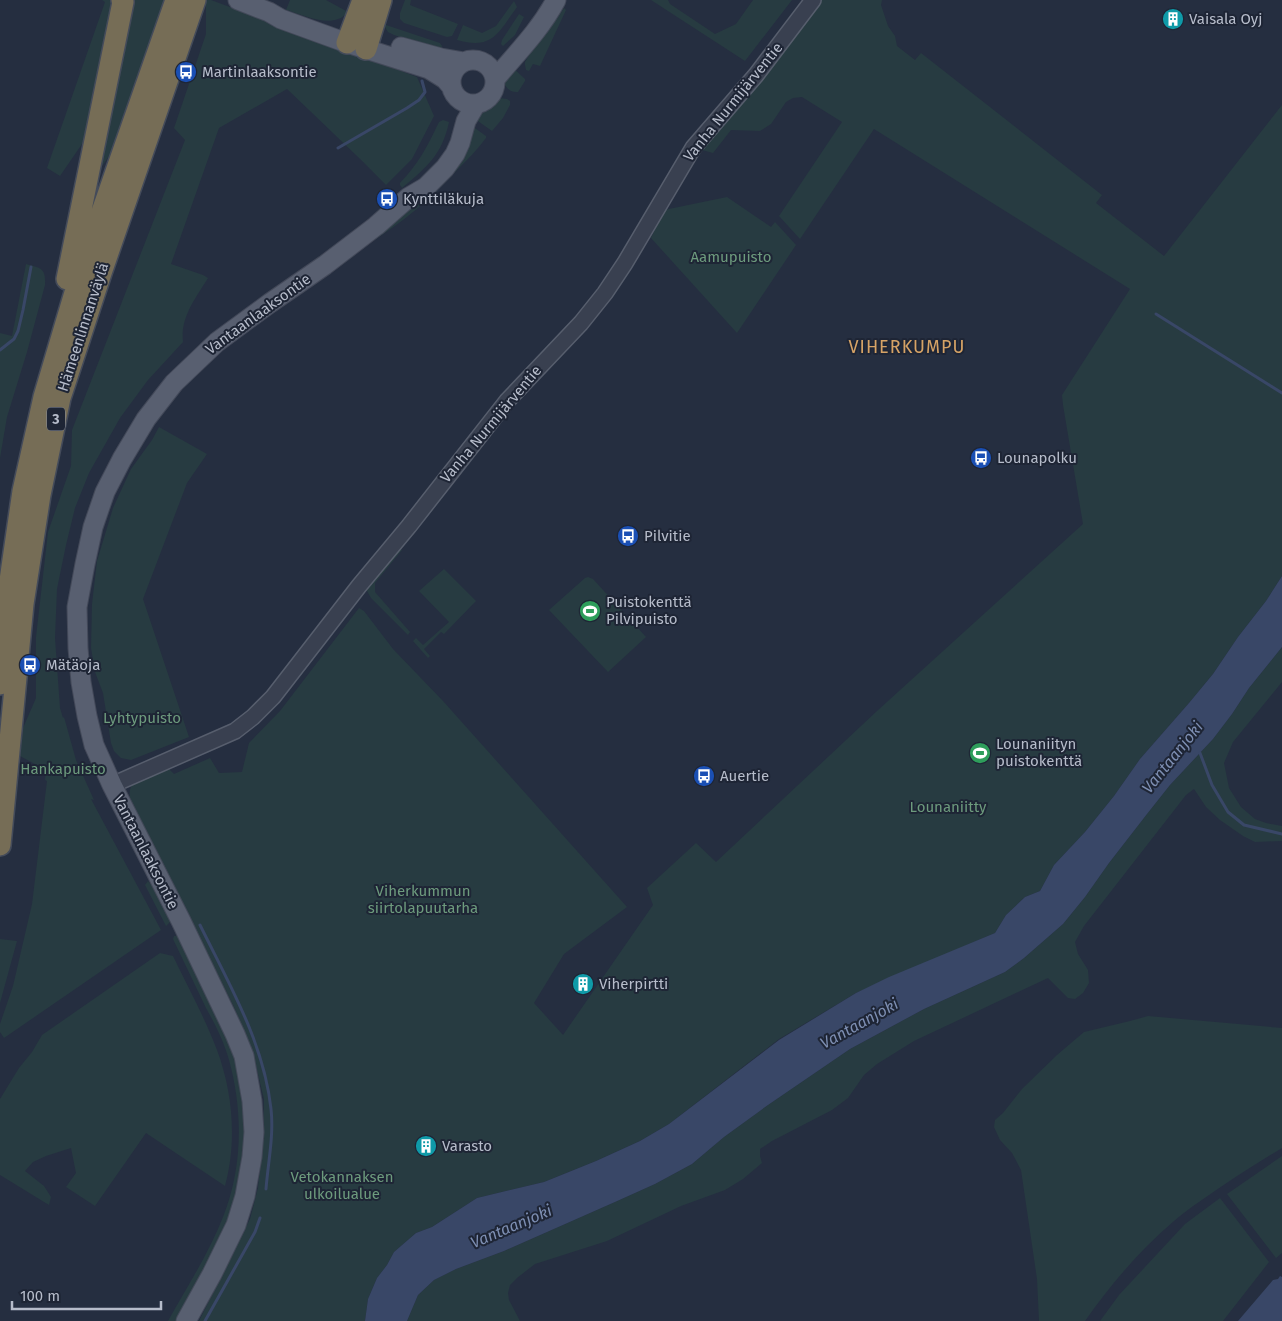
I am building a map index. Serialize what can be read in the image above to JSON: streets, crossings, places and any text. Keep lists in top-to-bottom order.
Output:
{
  "streets": {
    "highway": ["Hämeenlinnanväylä", "3"],
    "main road": ["Vantaanlaaksontie"],
    "street": ["Vanha Nurmijärventie"]
  },
  "crossings": [
    ["Vanha Nurmijärventie", "Vantaanlaaksontie"]
  ],
  "districts": ["VIHERKUMPU"],
  "water": ["Vantaanjoki"],
  "parks": [
    "Aamupuisto",
    "Lyhtypuisto",
    "Hankapuisto",
    "Lounaniitty",
    "Viherkummun siirtolapuutarha",
    "Vetokannaksen ulkoilualue"
  ],
  "places": {
    "building": ["Vaisala Oyj", "Viherpirtti", "Varasto"],
    "bus stop": [
      "Martinlaaksontie",
      "Kynttiläkuja",
      "Lounapolku",
      "Pilvitie",
      "Mätäoja",
      "Auertie"
    ],
    "sports": ["Puistokenttä Pilvipuisto", "Lounaniityn puistokenttä"]
  },
  "scale_bar": "100 m"
}
